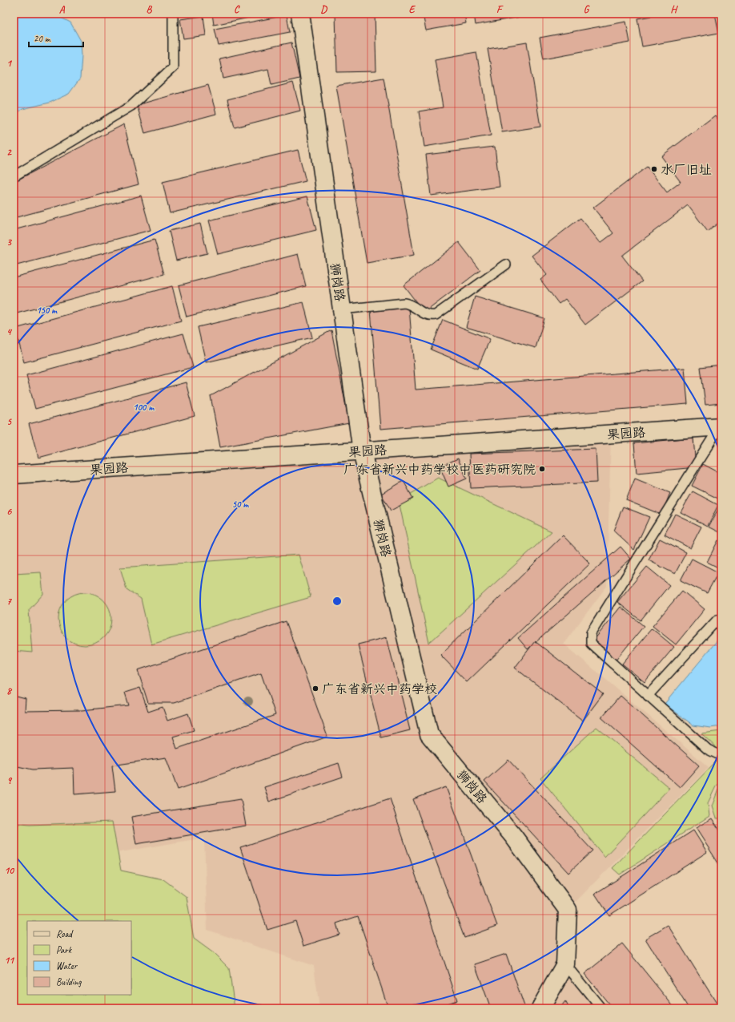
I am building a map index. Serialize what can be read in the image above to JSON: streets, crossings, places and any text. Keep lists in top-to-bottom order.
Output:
{
  "streets": {
    "street": ["狮岗路", "果园路"]
  },
  "crossings": [
    ["狮岗路", "果园路"]
  ],
  "places": ["水厂旧址", "广东省新兴中药学校中医药研究院", "广东省新兴中药学校"],
  "legend": [
    "Road",
    "Park",
    "Water",
    "Building"
  ],
  "scale_bar": "20 m",
  "grid": {
    "columns": [
      "A",
      "B",
      "C",
      "D",
      "E",
      "F",
      "G",
      "H"
    ],
    "rows": [
      "1",
      "2",
      "3",
      "4",
      "5",
      "6",
      "7",
      "8",
      "9",
      "10",
      "11"
    ]
  },
  "rings": ["150 m", "100 m", "50 m"]
}
